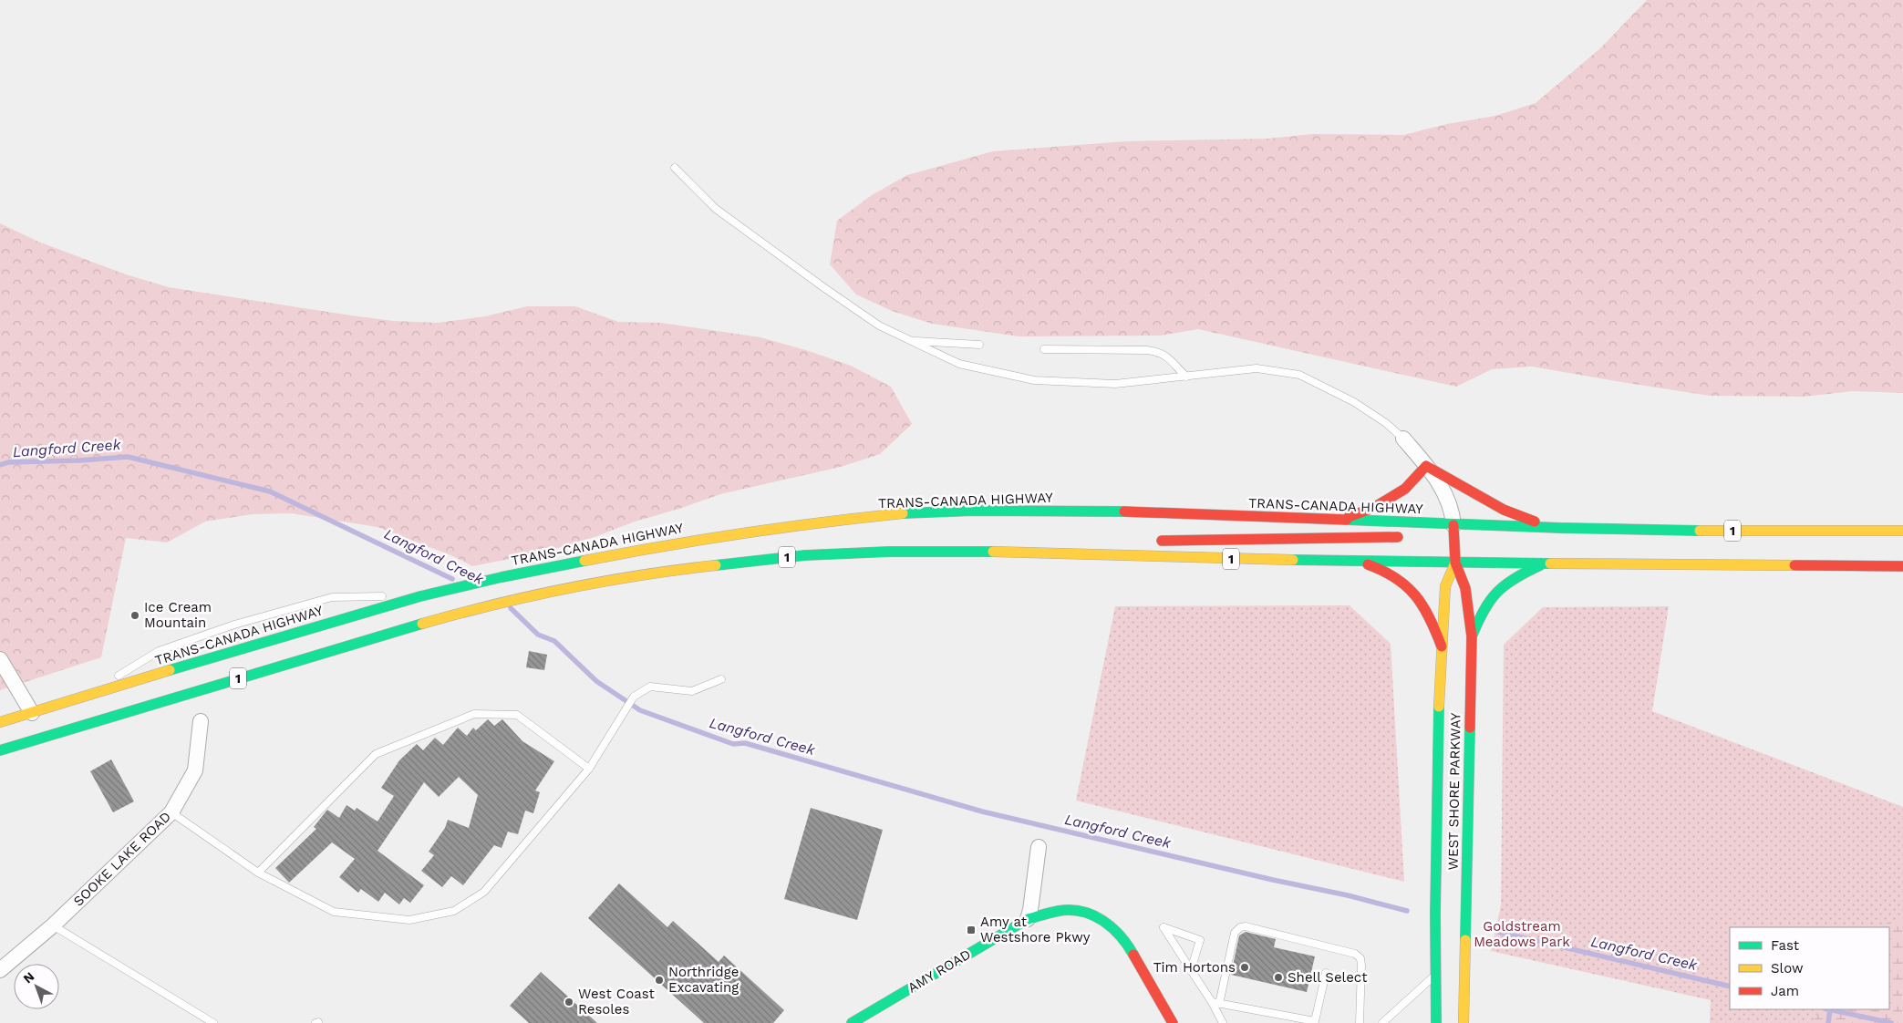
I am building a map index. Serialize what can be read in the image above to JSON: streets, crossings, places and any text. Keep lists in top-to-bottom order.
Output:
{
  "streets": {
    "main road": [
      "TRANS-CANADA HIGHWAY",
      "1",
      "WEST SHORE PARKWAY",
      "AMY ROAD"
    ],
    "street": ["SOOKE LAKE ROAD"]
  },
  "crossings": [
    ["TRANS-CANADA HIGHWAY", "WEST SHORE PARKWAY"],
    ["1", "WEST SHORE PARKWAY"]
  ],
  "water": ["Langford Creek"],
  "parks": ["Goldstream Meadows Park"],
  "places": {
    "other": [
      "Ice Cream Mountain",
      "Tim Hortons",
      "Shell Select",
      "Northridge Excavating",
      "West Coast Resoles"
    ],
    "transit": ["Amy at Westshore Pkwy"]
  },
  "legend": ["Fast", "Slow", "Jam"],
  "north": "top left"
}
